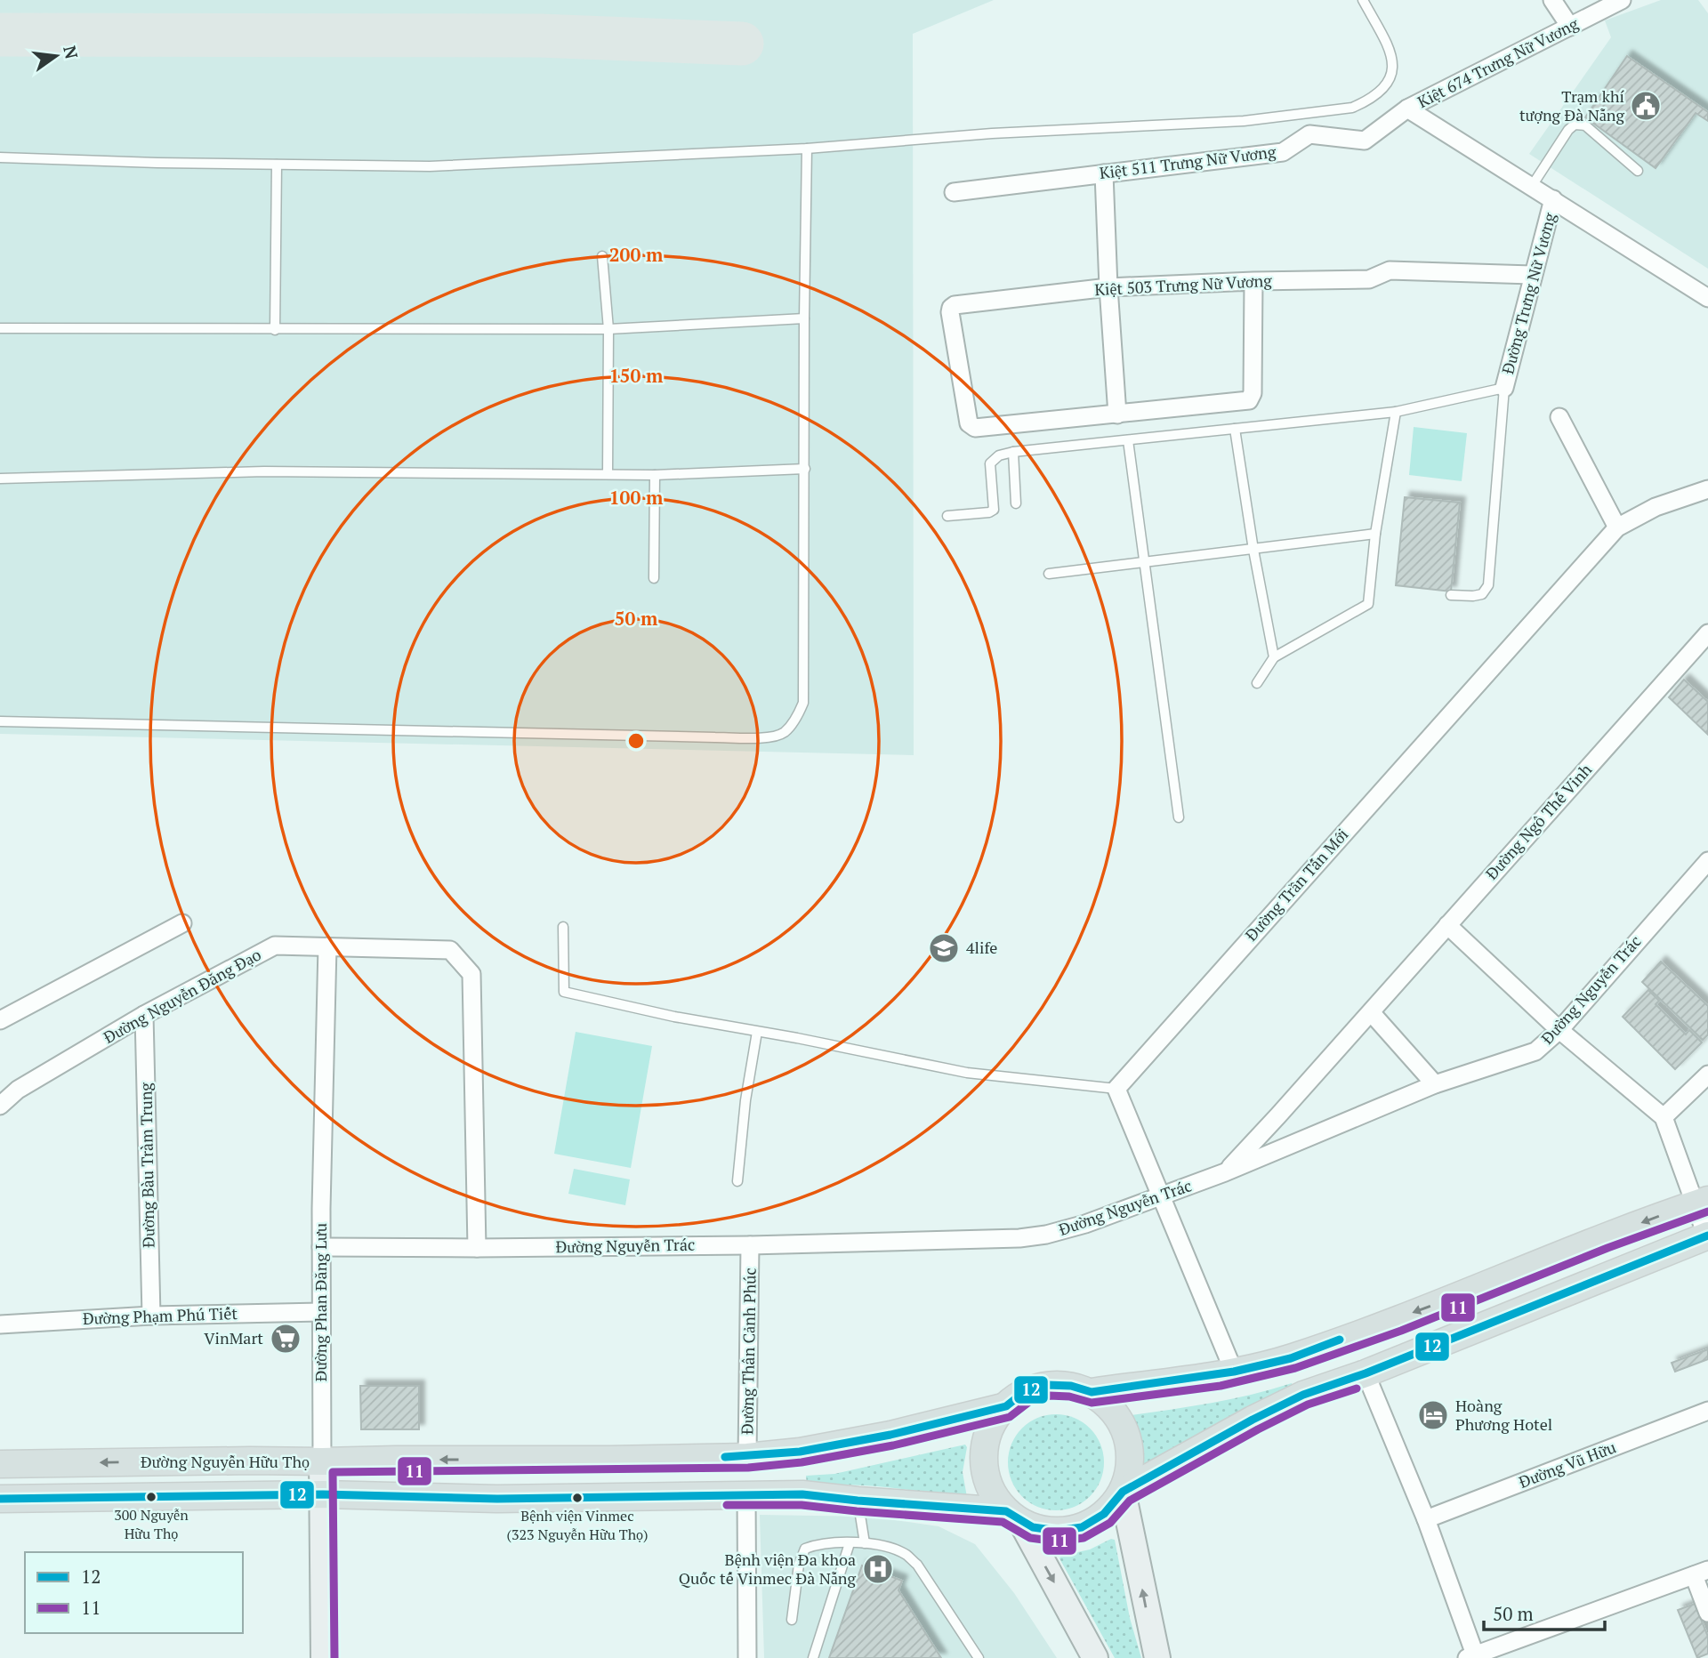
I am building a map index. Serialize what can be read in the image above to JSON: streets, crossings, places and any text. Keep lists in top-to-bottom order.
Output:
{
  "streets": {
    "main road": ["Đường Nguyễn Hữu Thọ"],
    "street": [
      "Kiệt 674 Trưng Nữ Vương",
      "Kiệt 511 Trưng Nữ Vương",
      "Kiệt 503 Trưng Nữ Vương",
      "Đường Trưng Nữ Vương",
      "Đường Ngô Thế Vinh",
      "Đường Trần Tấn Mới",
      "Đường Nguyễn Trác",
      "Đường Nguyễn Đăng Đạo",
      "Đường Bàu Tràm Trung",
      "Đường Phan Đăng Lưu",
      "Đường Phạm Phú Tiết",
      "Đường Thân Cảnh Phúc",
      "Đường Vũ Hữu"
    ]
  },
  "crossings": [
    ["Kiệt 674 Trưng Nữ Vương", "Kiệt 511 Trưng Nữ Vương"],
    ["Kiệt 674 Trưng Nữ Vương", "Đường Trưng Nữ Vương"],
    ["Kiệt 511 Trưng Nữ Vương", "Đường Trưng Nữ Vương"],
    ["Kiệt 503 Trưng Nữ Vương", "Đường Trưng Nữ Vương"],
    ["Đường Ngô Thế Vinh", "Đường Nguyễn Trác"],
    ["Đường Nguyễn Trác", "Đường Nguyễn Đăng Đạo"],
    ["Đường Nguyễn Trác", "Đường Phan Đăng Lưu"],
    ["Đường Nguyễn Trác", "Đường Thân Cảnh Phúc"],
    ["Đường Nguyễn Đăng Đạo", "Đường Bàu Tràm Trung"],
    ["Đường Nguyễn Đăng Đạo", "Đường Phan Đăng Lưu"],
    ["Đường Bàu Tràm Trung", "Đường Phạm Phú Tiết"],
    ["Đường Phan Đăng Lưu", "Đường Phạm Phú Tiết"],
    ["Đường Phan Đăng Lưu", "Đường Nguyễn Hữu Thọ"],
    ["Đường Thân Cảnh Phúc", "Đường Nguyễn Hữu Thọ"]
  ],
  "places": {
    "public building": ["Trạm khí tượng Đà Nẵng"],
    "school or university": ["4life"],
    "supermarket": ["VinMart"],
    "hotel": ["Hoàng Phương Hotel"],
    "other": ["300 Nguyễn Hữu Thọ", "Bệnh viện Vinmec (323 Nguyễn Hữu Thọ)"],
    "hospital": ["Bệnh viện Đa khoa Quốc tế Vinmec Đà Nẵng"]
  },
  "lines": ["transit line 11", "transit line 12"],
  "legend": ["12", "11"],
  "scale_bar": "50 m",
  "north": "right",
  "rings": [
    "200 m",
    "150 m",
    "100 m",
    "50 m"
  ]
}
